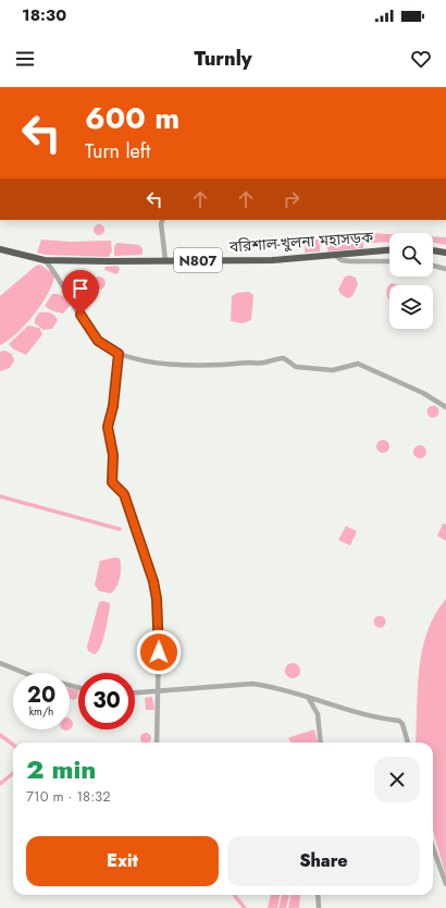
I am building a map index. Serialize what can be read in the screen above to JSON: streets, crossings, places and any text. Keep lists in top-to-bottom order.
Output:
{
  "streets": {
    "highway": ["বরিশাল-খুলনা মহাসড়ক", "N807"]
  },
  "page": {
    "status": "18:30",
    "header": "Turnly",
    "turn": ["600 m", "Turn left"],
    "speed": "20 km/h",
    "limit": "30",
    "heading": ["2 min", "710 m · 18:32"],
    "buttons": ["Exit", "Share"]
  }
}
